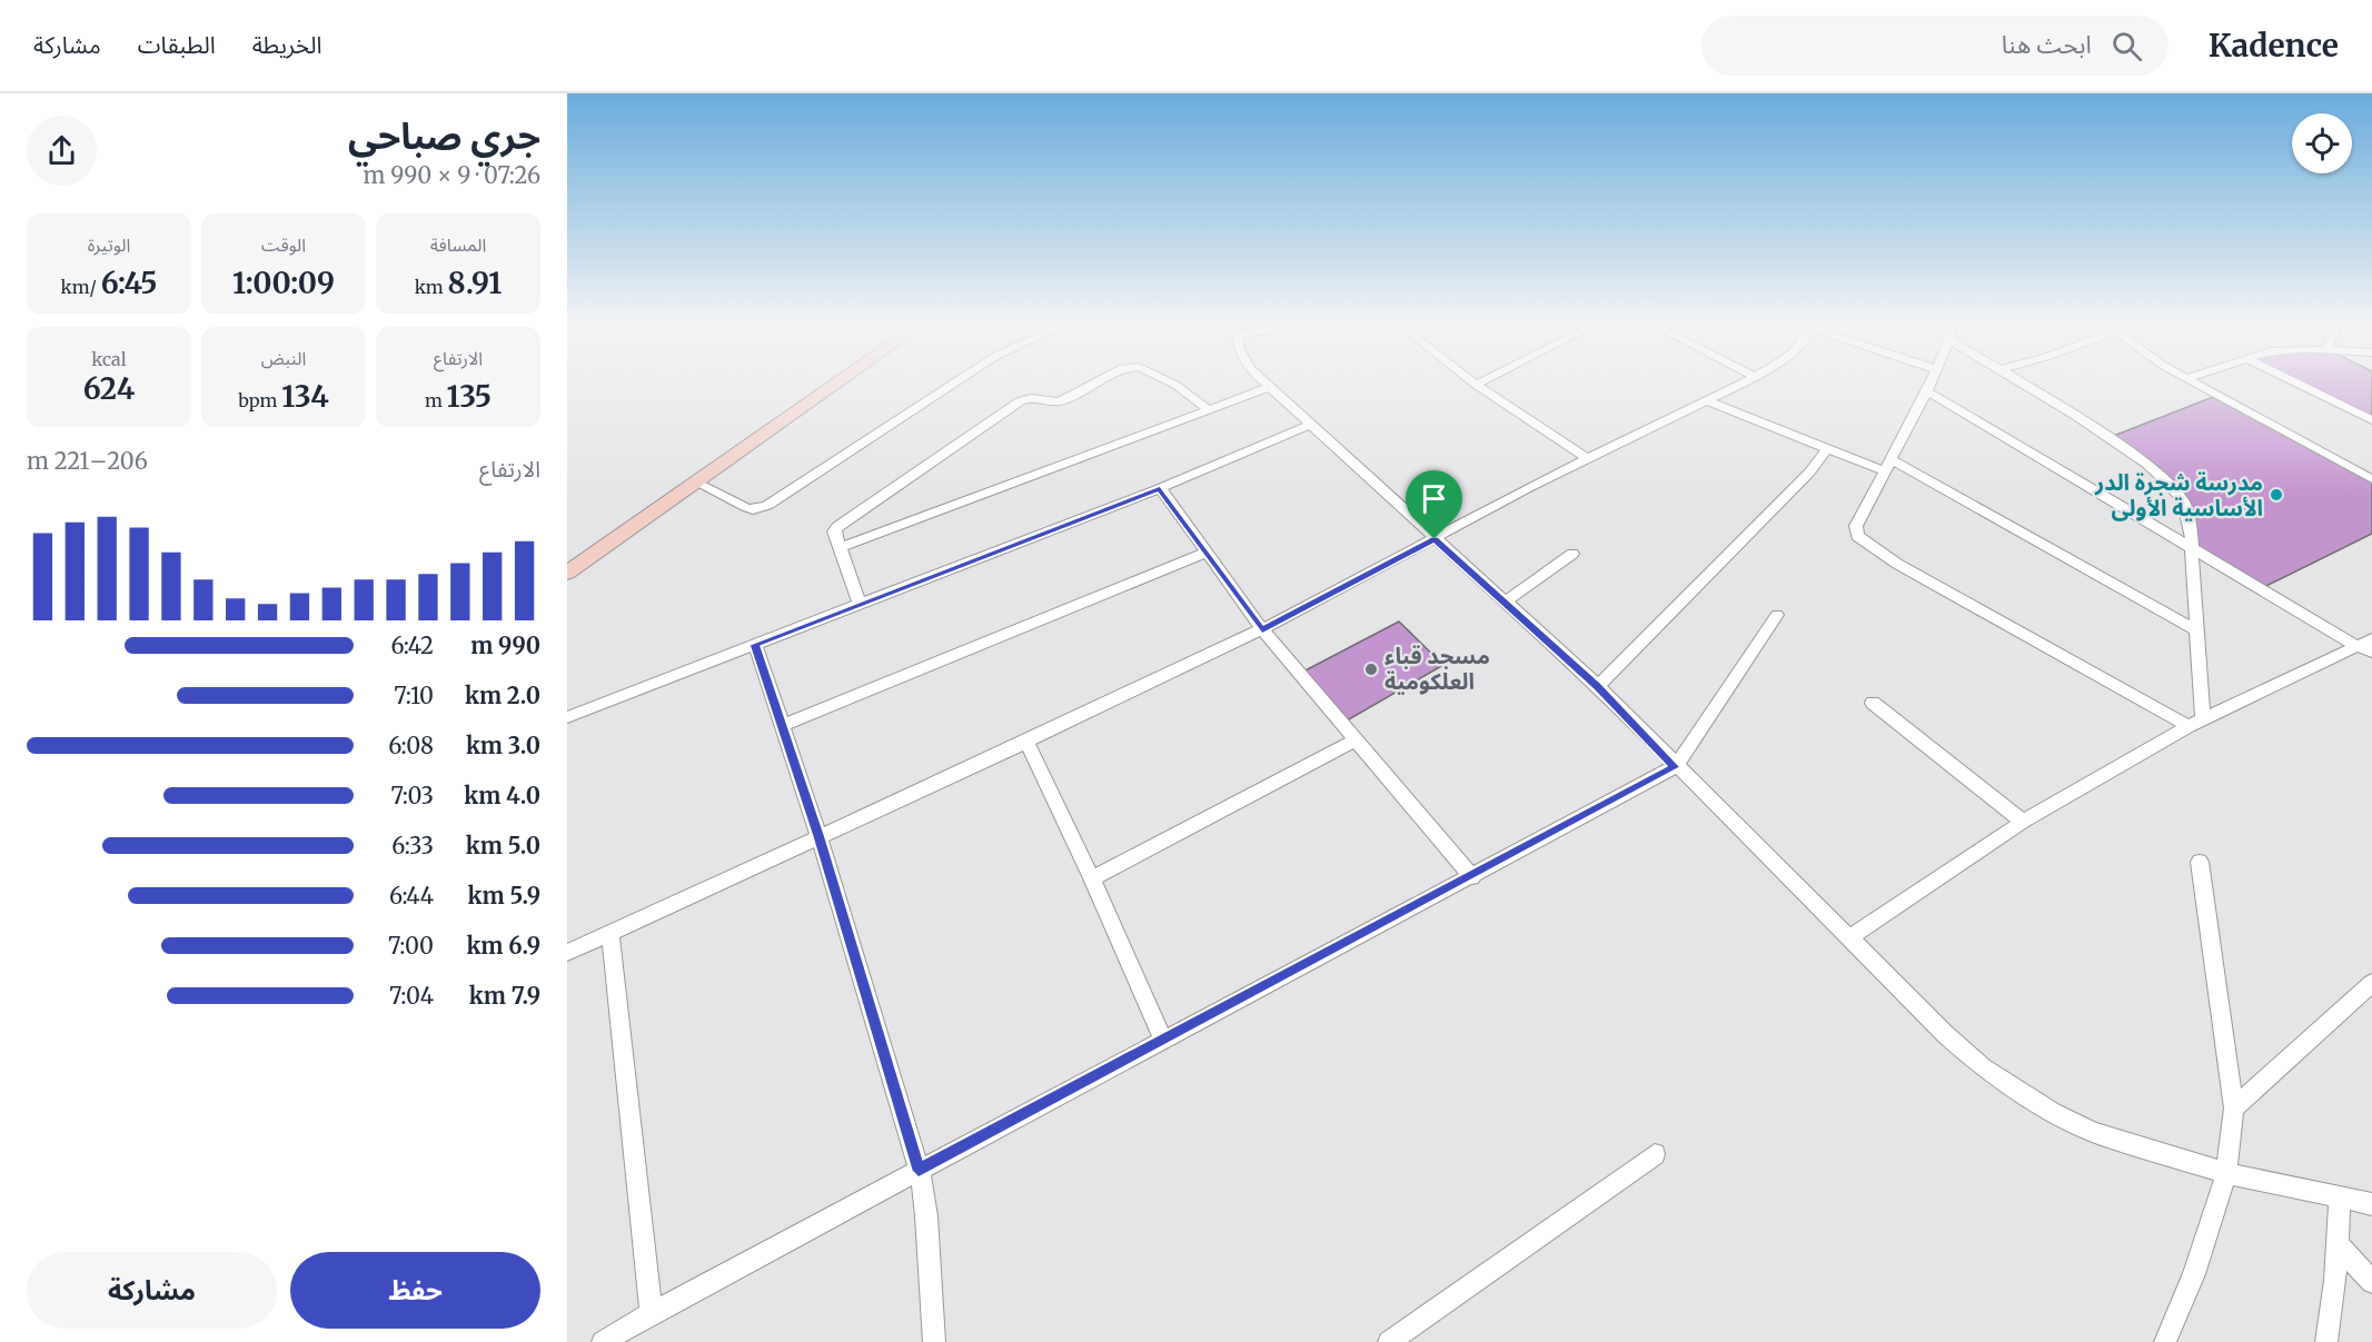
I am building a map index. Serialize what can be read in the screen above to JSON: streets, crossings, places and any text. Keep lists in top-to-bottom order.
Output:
{
  "places": ["مدرسة شجرة الدر الأساسية الأولى", "مسجد قباء العلكومية"],
  "page": {
    "header": "Kadence",
    "search": "ابحث هنا",
    "nav": ["الخريطة", "الطبقات", "مشاركة"],
    "heading": ["جري صباحي", "07:26 · 9 × 990 m"],
    "stats": [
      ["المسافة", "8.91 km"],
      ["الوقت", "1:00:09"],
      ["الوتيرة", "6:45 /km"],
      ["الارتفاع", "135 m"],
      ["النبض", "134 bpm"],
      ["kcal", "624"]
    ],
    "chart": ["الارتفاع", "206–221 m"],
    "list": [
      {
        "name": "990 m",
        "note": "6:42"
      },
      {
        "name": "2.0 km",
        "note": "7:10"
      },
      {
        "name": "3.0 km",
        "note": "6:08"
      },
      {
        "name": "4.0 km",
        "note": "7:03"
      },
      {
        "name": "5.0 km",
        "note": "6:33"
      },
      {
        "name": "5.9 km",
        "note": "6:44"
      },
      {
        "name": "6.9 km",
        "note": "7:00"
      },
      {
        "name": "7.9 km",
        "note": "7:04"
      }
    ],
    "buttons": ["حفظ", "مشاركة"]
  }
}
